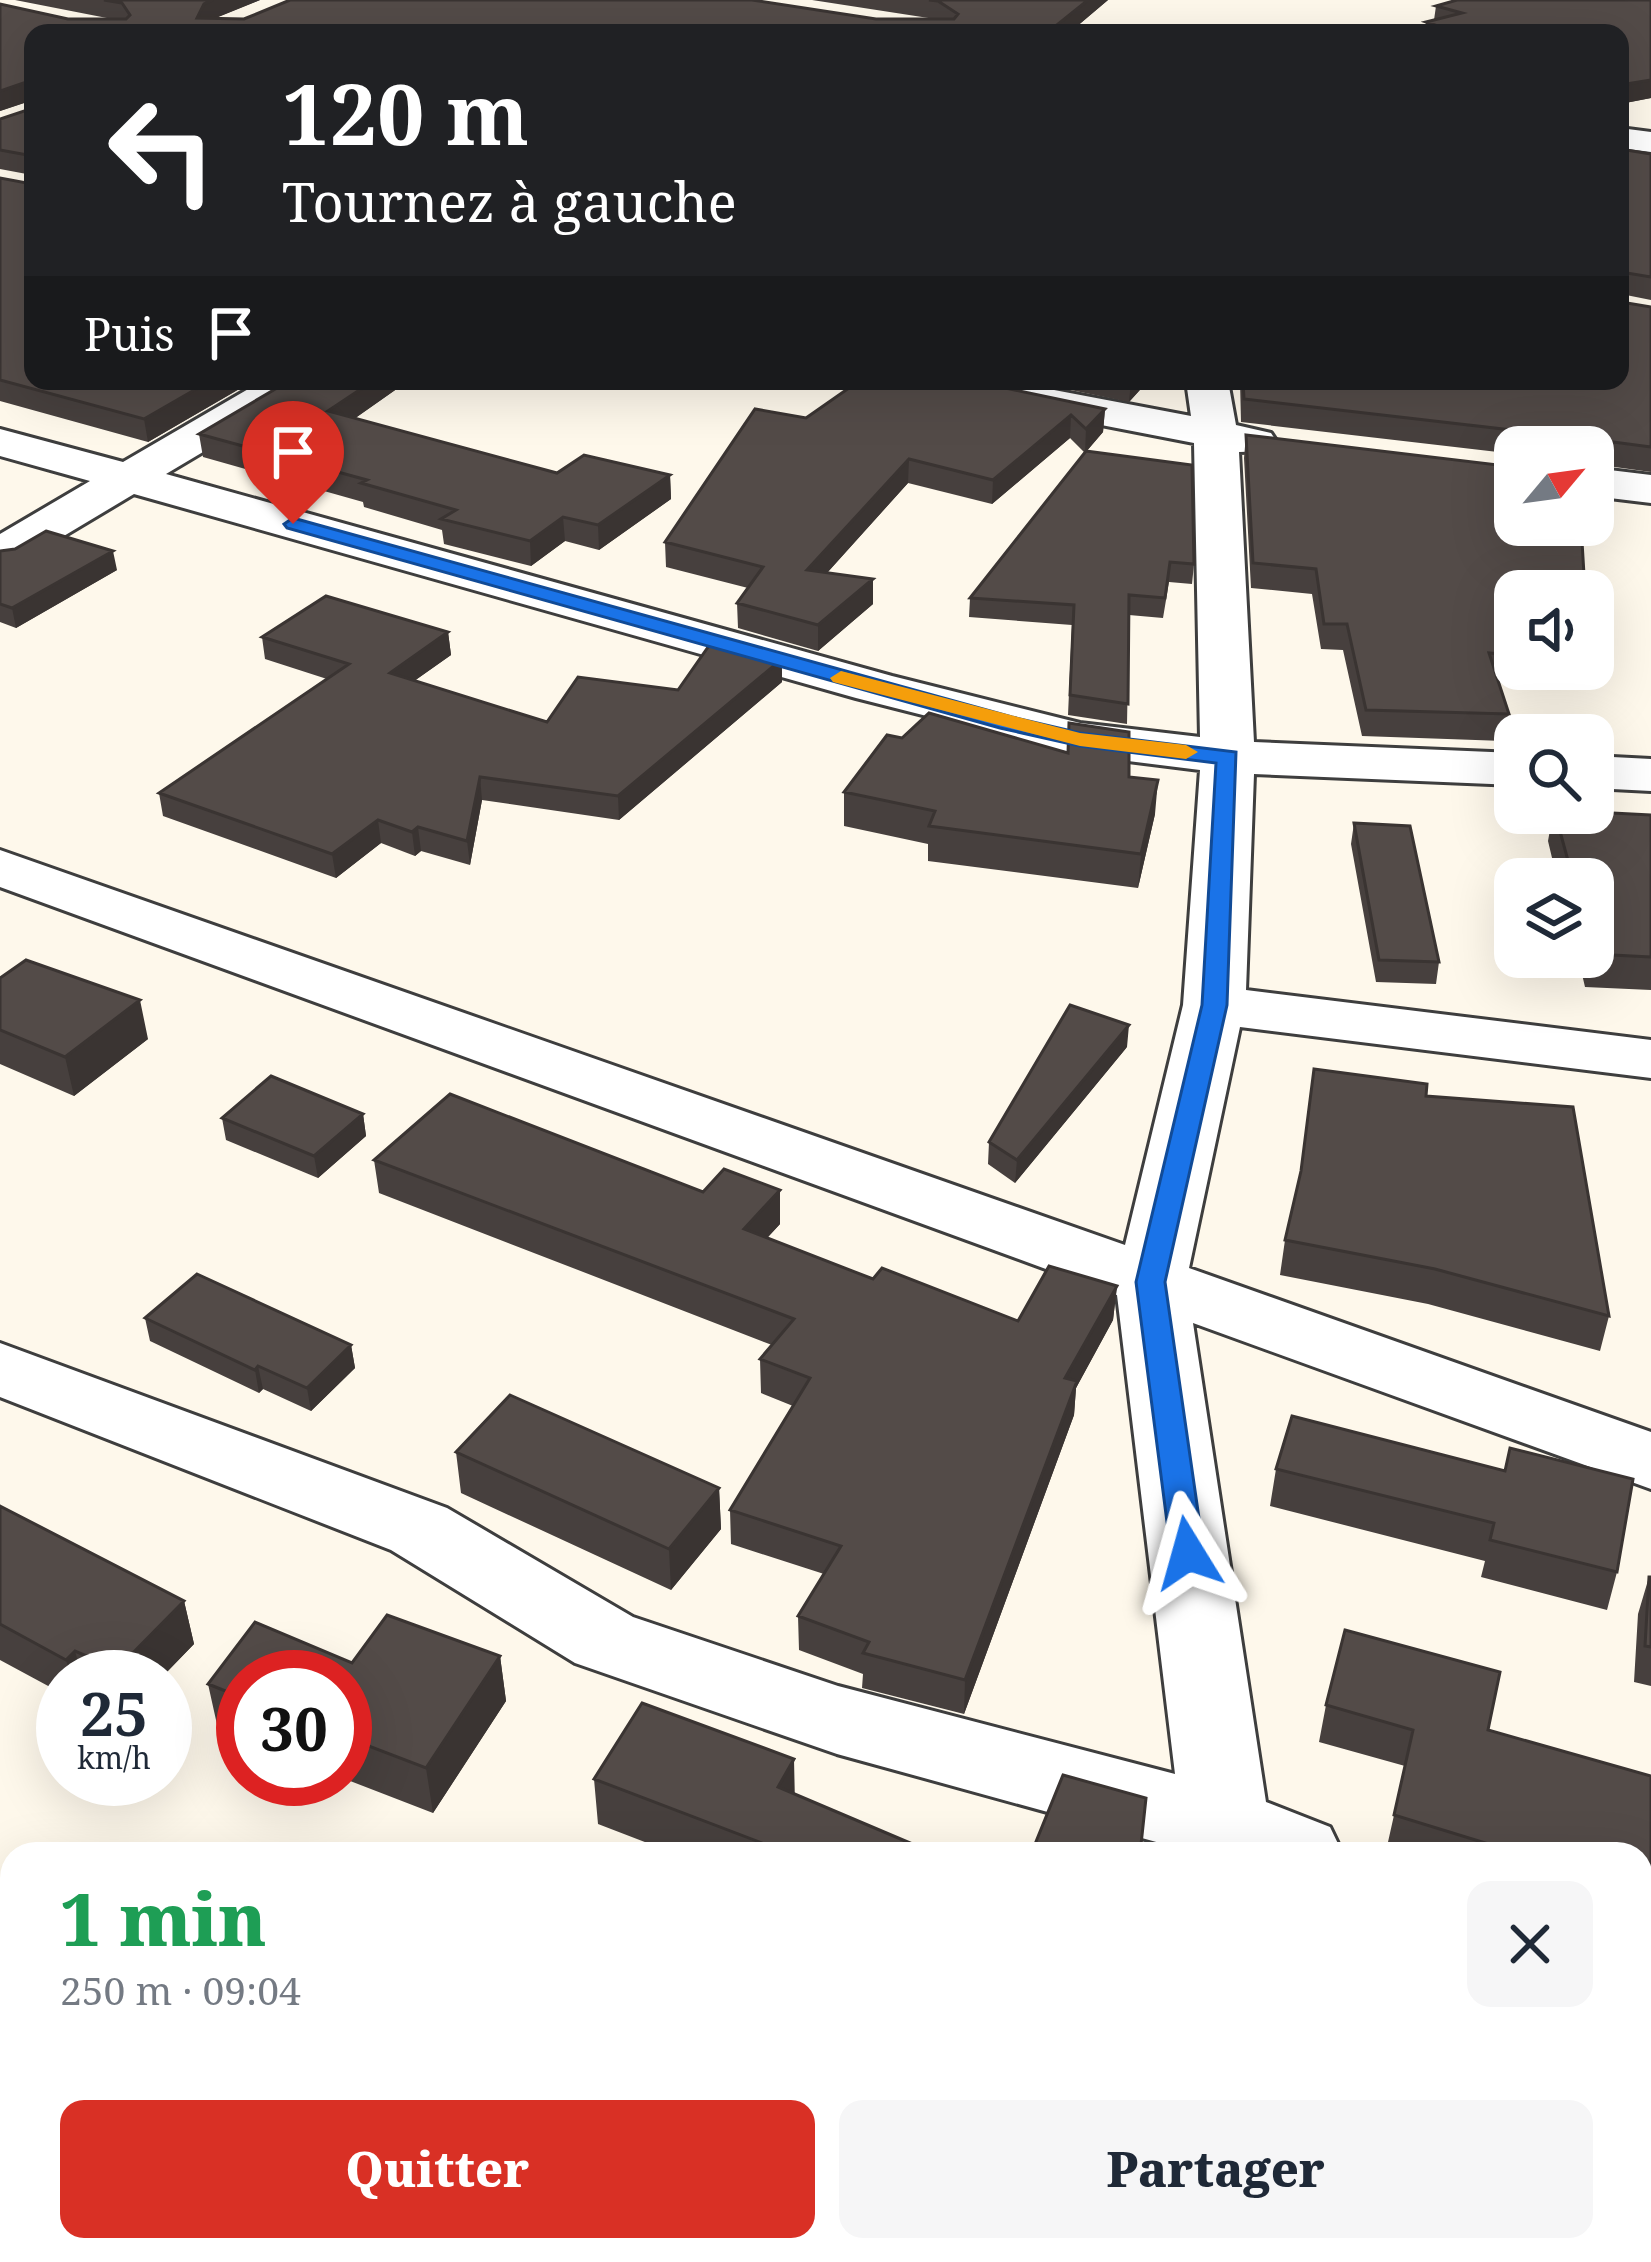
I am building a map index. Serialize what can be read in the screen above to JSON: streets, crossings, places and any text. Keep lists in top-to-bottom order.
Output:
{
  "north": "top right",
  "page": {
    "turn": ["120 m", "Tournez à gauche"],
    "then": "Puis",
    "speed": "25 km/h",
    "limit": "30",
    "heading": ["1 min", "250 m · 09:04"],
    "buttons": ["Quitter", "Partager"]
  }
}
